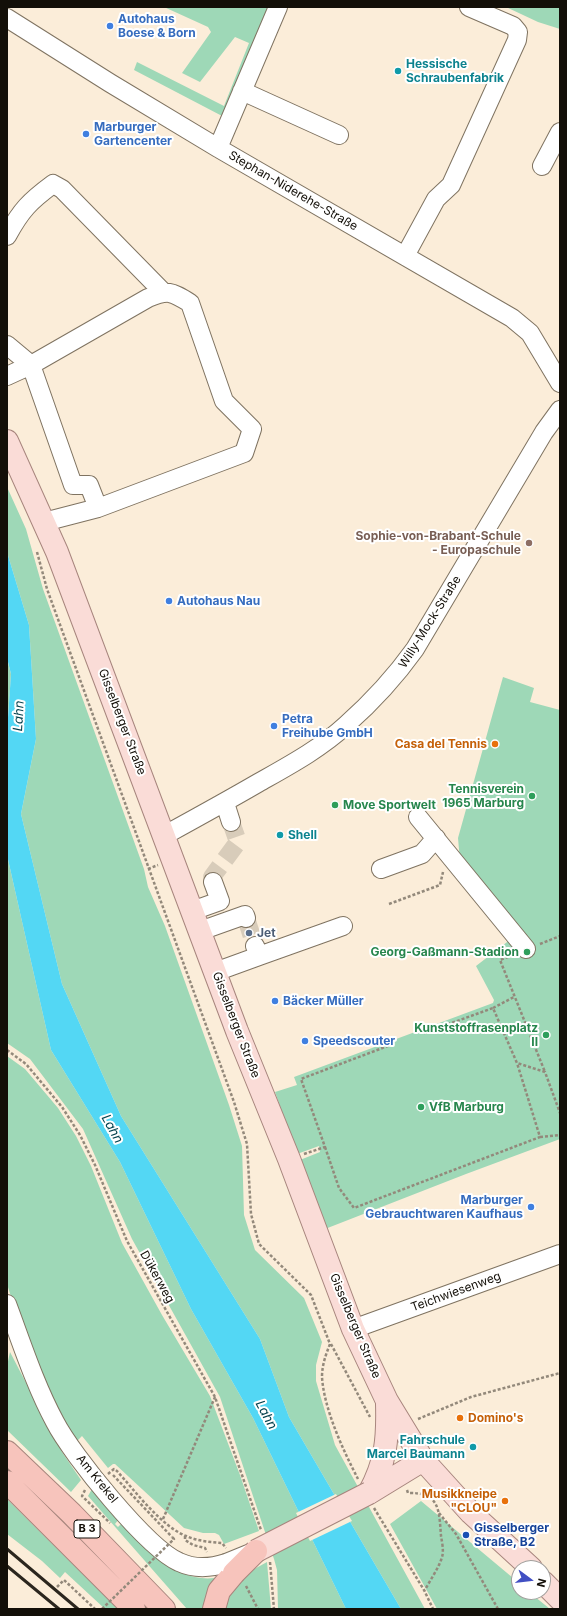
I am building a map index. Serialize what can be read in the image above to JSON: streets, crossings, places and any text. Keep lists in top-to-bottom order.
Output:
{
  "streets": {
    "highway": ["B 3"],
    "main road": ["Gisselberger Straße"],
    "street": [
      "Stephan-Niderehe-Straße",
      "Willy-Mock-Straße",
      "Teichwiesenweg",
      "Am Krekel"
    ],
    "path": ["Dükerweg"]
  },
  "crossings": [
    ["Willy-Mock-Straße", "Gisselberger Straße"],
    ["Gisselberger Straße", "Teichwiesenweg"]
  ],
  "water": ["Lahn"],
  "places": [
    "Autohaus Boese & Born",
    "Hessische Schraubenfabrik",
    "Marburger Gartencenter",
    "Sophie-von-Brabant-Schule - Europaschule",
    "Autohaus Nau",
    "Petra Freihube GmbH",
    "Casa del Tennis",
    "Tennisverein 1965 Marburg",
    "Move Sportwelt",
    "Shell",
    "Jet",
    "Georg-Gaßmann-Stadion",
    "Bäcker Müller",
    "Kunststoffrasenplatz II",
    "Speedscouter",
    "VfB Marburg",
    "Marburger Gebrauchtwaren Kaufhaus",
    "Domino's",
    "Fahrschule Marcel Baumann",
    "Musikkneipe \"CLOU\"",
    "Gisselberger Straße, B2"
  ],
  "north": "right"
}
